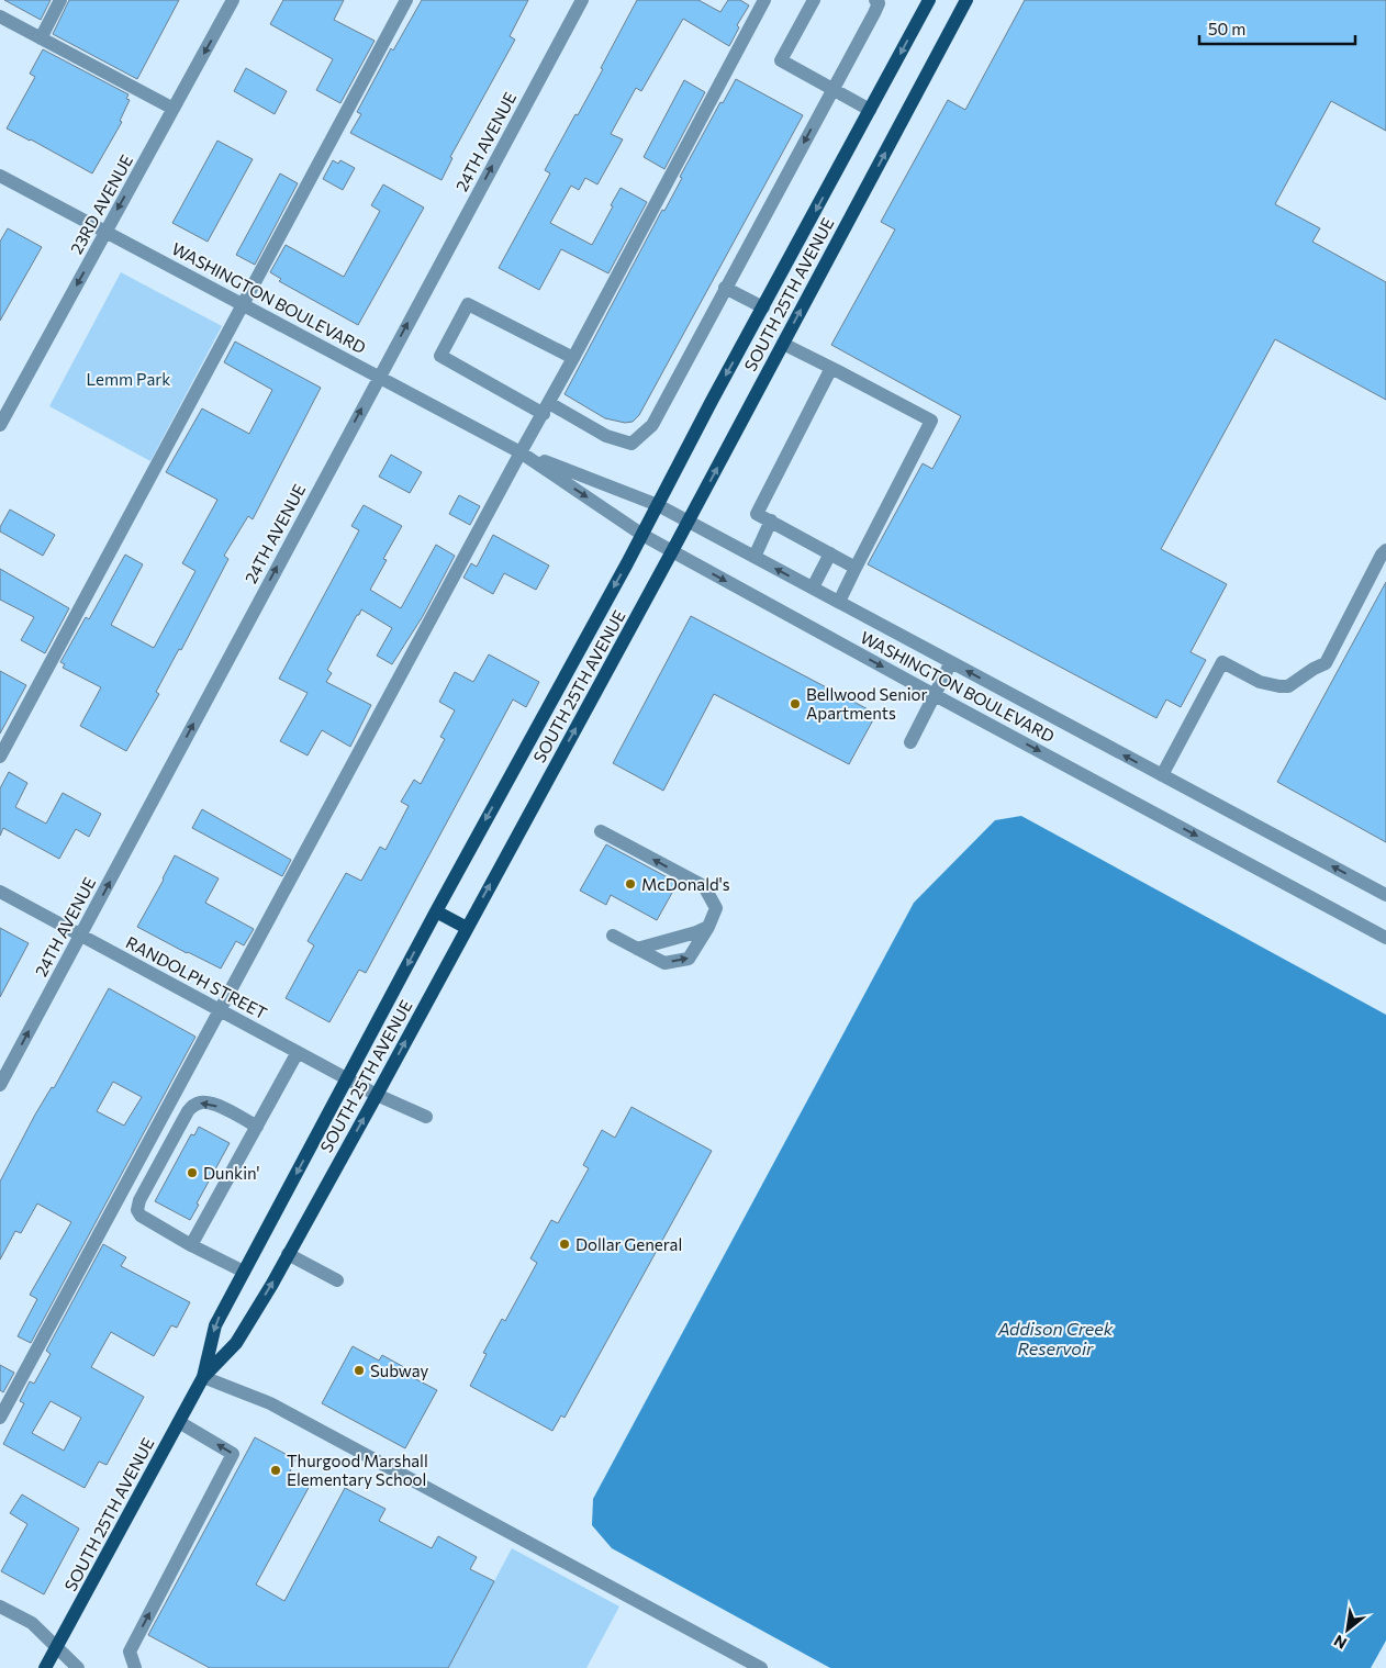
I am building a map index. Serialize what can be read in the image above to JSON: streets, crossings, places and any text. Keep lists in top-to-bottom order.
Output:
{
  "streets": {
    "main road": ["SOUTH 25TH AVENUE"],
    "street": [
      "24TH AVENUE",
      "23RD AVENUE",
      "WASHINGTON BOULEVARD",
      "RANDOLPH STREET"
    ]
  },
  "crossings": [
    ["24TH AVENUE", "WASHINGTON BOULEVARD"],
    ["24TH AVENUE", "RANDOLPH STREET"],
    ["23RD AVENUE", "WASHINGTON BOULEVARD"],
    ["SOUTH 25TH AVENUE", "WASHINGTON BOULEVARD"],
    ["SOUTH 25TH AVENUE", "RANDOLPH STREET"]
  ],
  "one_way": ["24TH AVENUE", "23RD AVENUE"],
  "water": ["Addison Creek Reservoir"],
  "parks": ["Lemm Park"],
  "places": [
    "Bellwood Senior Apartments",
    "McDonald's",
    "Dunkin'",
    "Dollar General",
    "Subway",
    "Thurgood Marshall Elementary School"
  ],
  "scale_bar": "50 m",
  "north": "bottom left"
}
